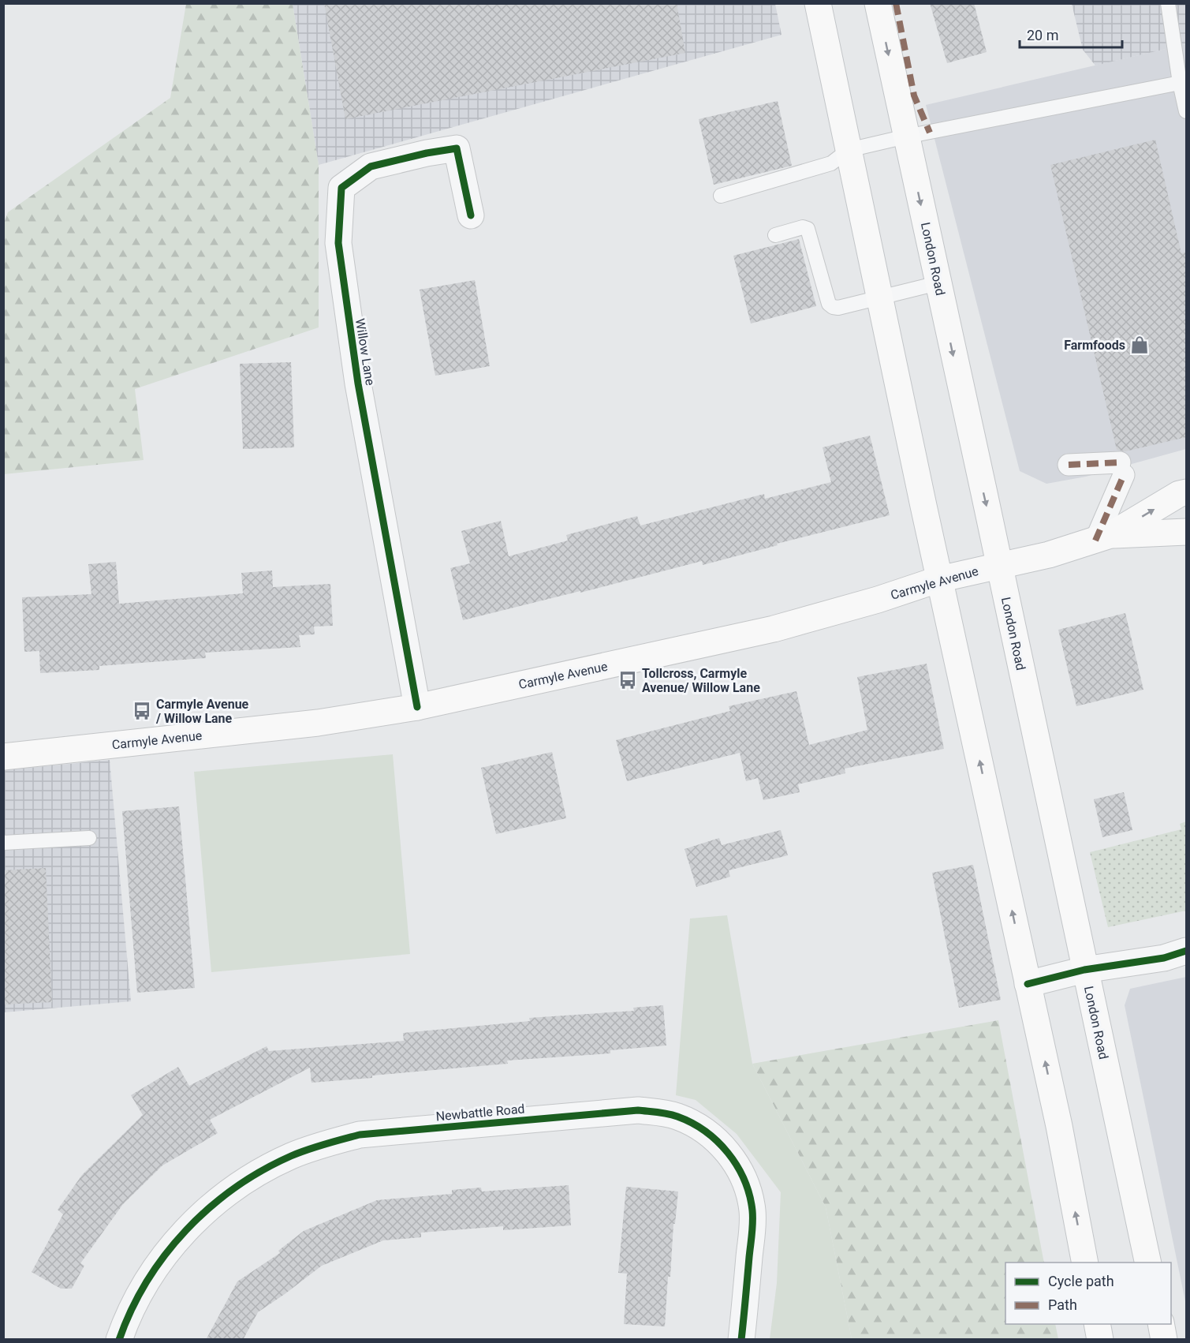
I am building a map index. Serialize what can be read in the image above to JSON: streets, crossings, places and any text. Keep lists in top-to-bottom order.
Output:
{
  "streets": {
    "main road": ["London Road", "Carmyle Avenue"],
    "street": ["Willow Lane", "Newbattle Road"]
  },
  "crossings": [
    ["London Road", "Carmyle Avenue"],
    ["Willow Lane", "Carmyle Avenue"]
  ],
  "places": {
    "shop": ["Farmfoods"],
    "bus stop": ["Tollcross, Carmyle Avenue/ Willow Lane", "Carmyle Avenue / Willow Lane"]
  },
  "legend": ["Cycle path", "Path"],
  "scale_bar": "20 m"
}
